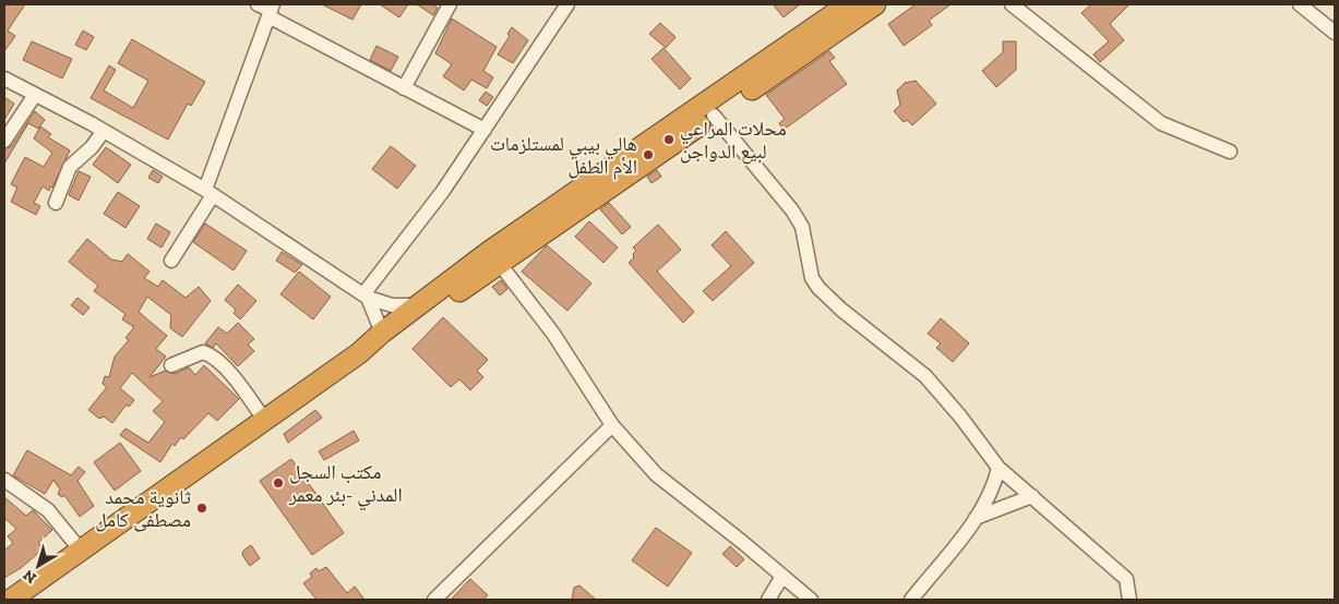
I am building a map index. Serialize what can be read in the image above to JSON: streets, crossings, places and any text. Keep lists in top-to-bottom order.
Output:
{
  "places": [
    "محلات المراعي لبيع الدواجن",
    "هالي بيبي لمستلزمات الأم الطفل",
    "مكتب السجل المدني -بئر معمر",
    "ثانوية محمد مصطفى كامل"
  ],
  "north": "bottom left"
}
